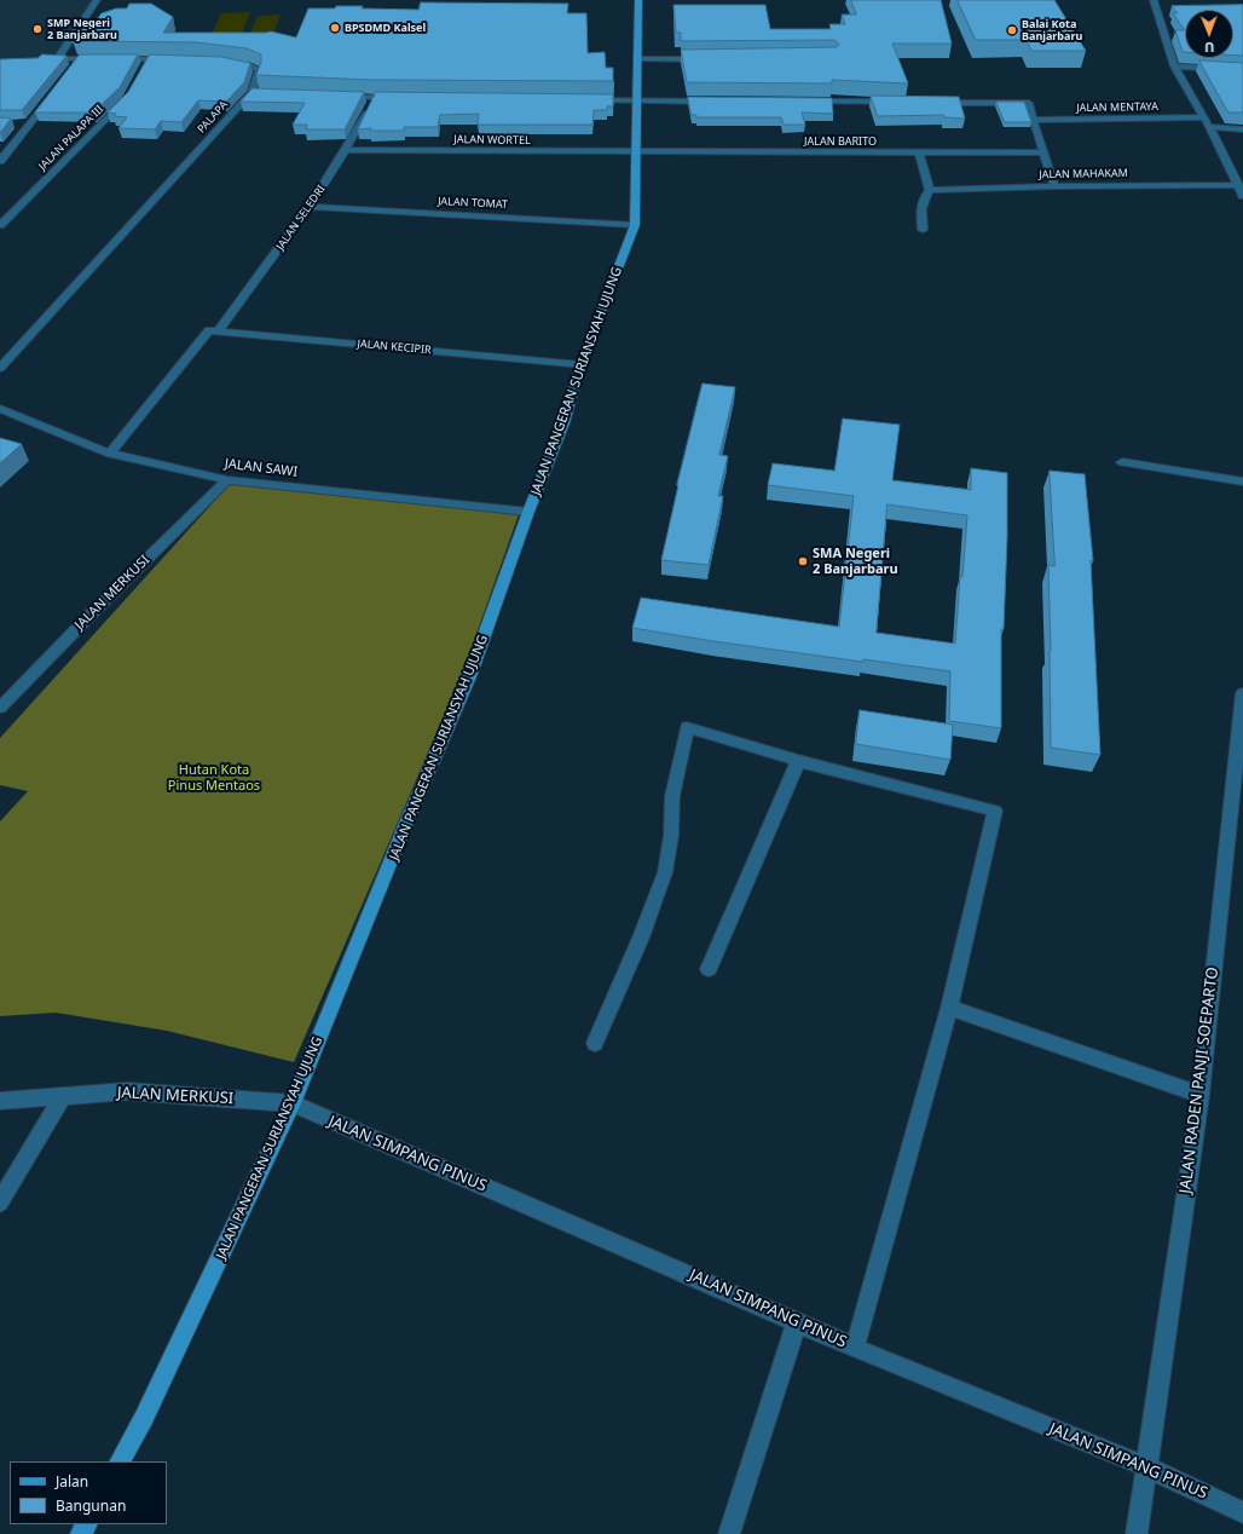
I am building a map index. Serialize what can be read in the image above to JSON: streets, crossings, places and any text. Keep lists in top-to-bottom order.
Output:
{
  "streets": {
    "main road": ["JALAN PANGERAN SURIANSYAH UJUNG"],
    "street": [
      "JALAN MENTAYA",
      "PALAPA",
      "JALAN PALAPA III",
      "JALAN WORTEL",
      "JALAN BARITO",
      "JALAN MAHAKAM",
      "JALAN TOMAT",
      "JALAN SELEDRI",
      "JALAN KECIPIR",
      "JALAN SAWI",
      "JALAN MERKUSI",
      "JALAN RADEN PANJI SOEPARTO",
      "JALAN SIMPANG PINUS"
    ]
  },
  "crossings": [
    ["JALAN WORTEL", "JALAN BARITO"],
    ["JALAN WORTEL", "JALAN SELEDRI"],
    ["JALAN WORTEL", "JALAN PANGERAN SURIANSYAH UJUNG"],
    ["JALAN BARITO", "JALAN PANGERAN SURIANSYAH UJUNG"],
    ["JALAN TOMAT", "JALAN SELEDRI"],
    ["JALAN TOMAT", "JALAN PANGERAN SURIANSYAH UJUNG"],
    ["JALAN SELEDRI", "JALAN KECIPIR"],
    ["JALAN SELEDRI", "JALAN SAWI"],
    ["JALAN KECIPIR", "JALAN PANGERAN SURIANSYAH UJUNG"],
    ["JALAN PANGERAN SURIANSYAH UJUNG", "JALAN SAWI"],
    ["JALAN PANGERAN SURIANSYAH UJUNG", "JALAN MERKUSI"],
    ["JALAN PANGERAN SURIANSYAH UJUNG", "JALAN SIMPANG PINUS"],
    ["JALAN SAWI", "JALAN MERKUSI"],
    ["JALAN MERKUSI", "JALAN SIMPANG PINUS"],
    ["JALAN RADEN PANJI SOEPARTO", "JALAN SIMPANG PINUS"]
  ],
  "parks": ["Hutan Kota Pinus Mentaos"],
  "places": [
    "BPSDMD Kalsel",
    "SMP Negeri 2 Banjarbaru",
    "Balai Kota Banjarbaru",
    "SMA Negeri 2 Banjarbaru"
  ],
  "legend": ["Jalan", "Bangunan"],
  "north": "bottom"
}
